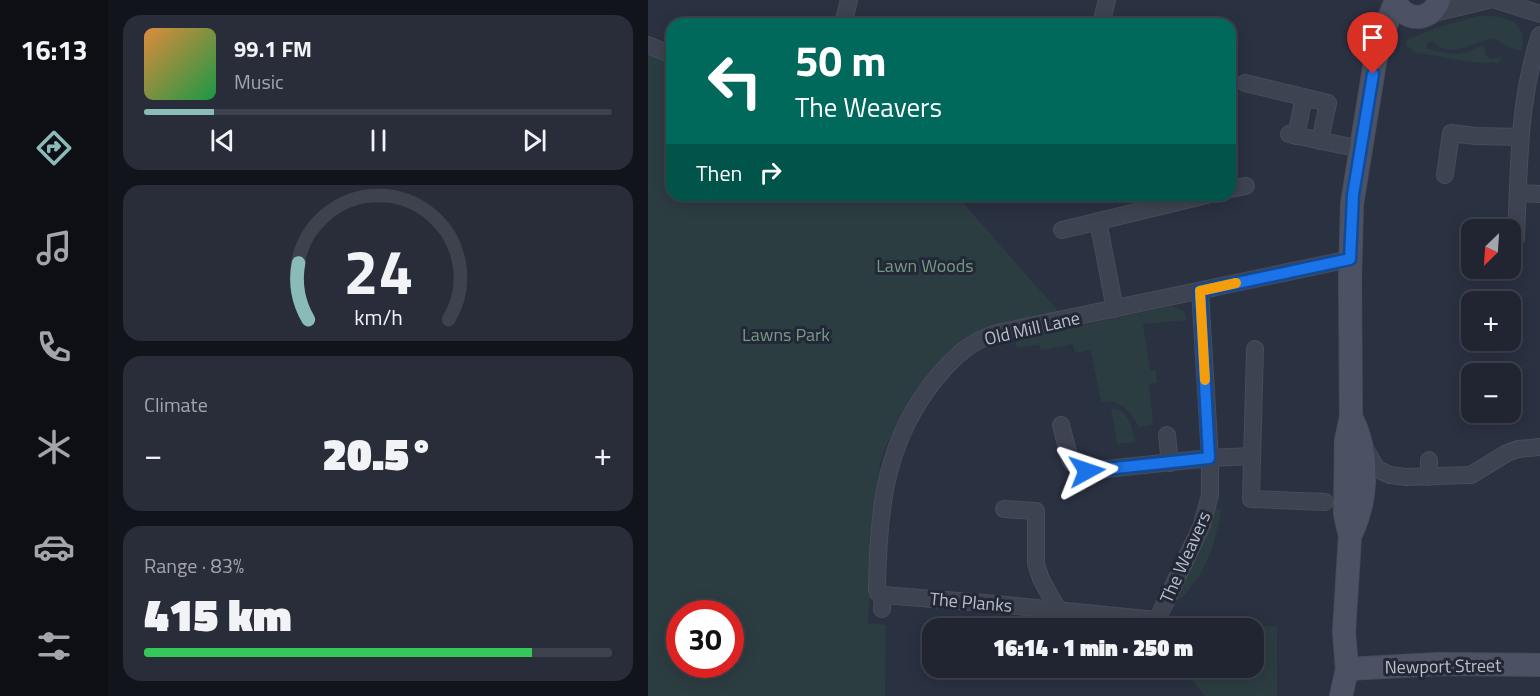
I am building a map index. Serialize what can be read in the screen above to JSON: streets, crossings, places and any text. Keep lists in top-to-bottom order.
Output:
{
  "streets": {
    "main road": ["Newport Street"],
    "street": ["Old Mill Lane", "The Weavers", "The Planks"]
  },
  "crossings": [
    ["Old Mill Lane", "The Weavers"],
    ["Old Mill Lane", "The Planks"]
  ],
  "parks": ["Lawn Woods", "Lawns Park"],
  "north": "bottom left",
  "page": {
    "tabs": "16:13",
    "turn": ["50 m", "The Weavers"],
    "song": ["99.1 FM", "Music"],
    "then": "Then",
    "map_buttons": ["+", "−"],
    "tile": [
      "Climate",
      ["Range · 83%", "415 km"]
    ],
    "heat": ["−", "20.5°", "+"],
    "limit": "30",
    "trip": "16:14 · 1 min · 250 m",
    "gauge": ["24", "km/h"]
  }
}
